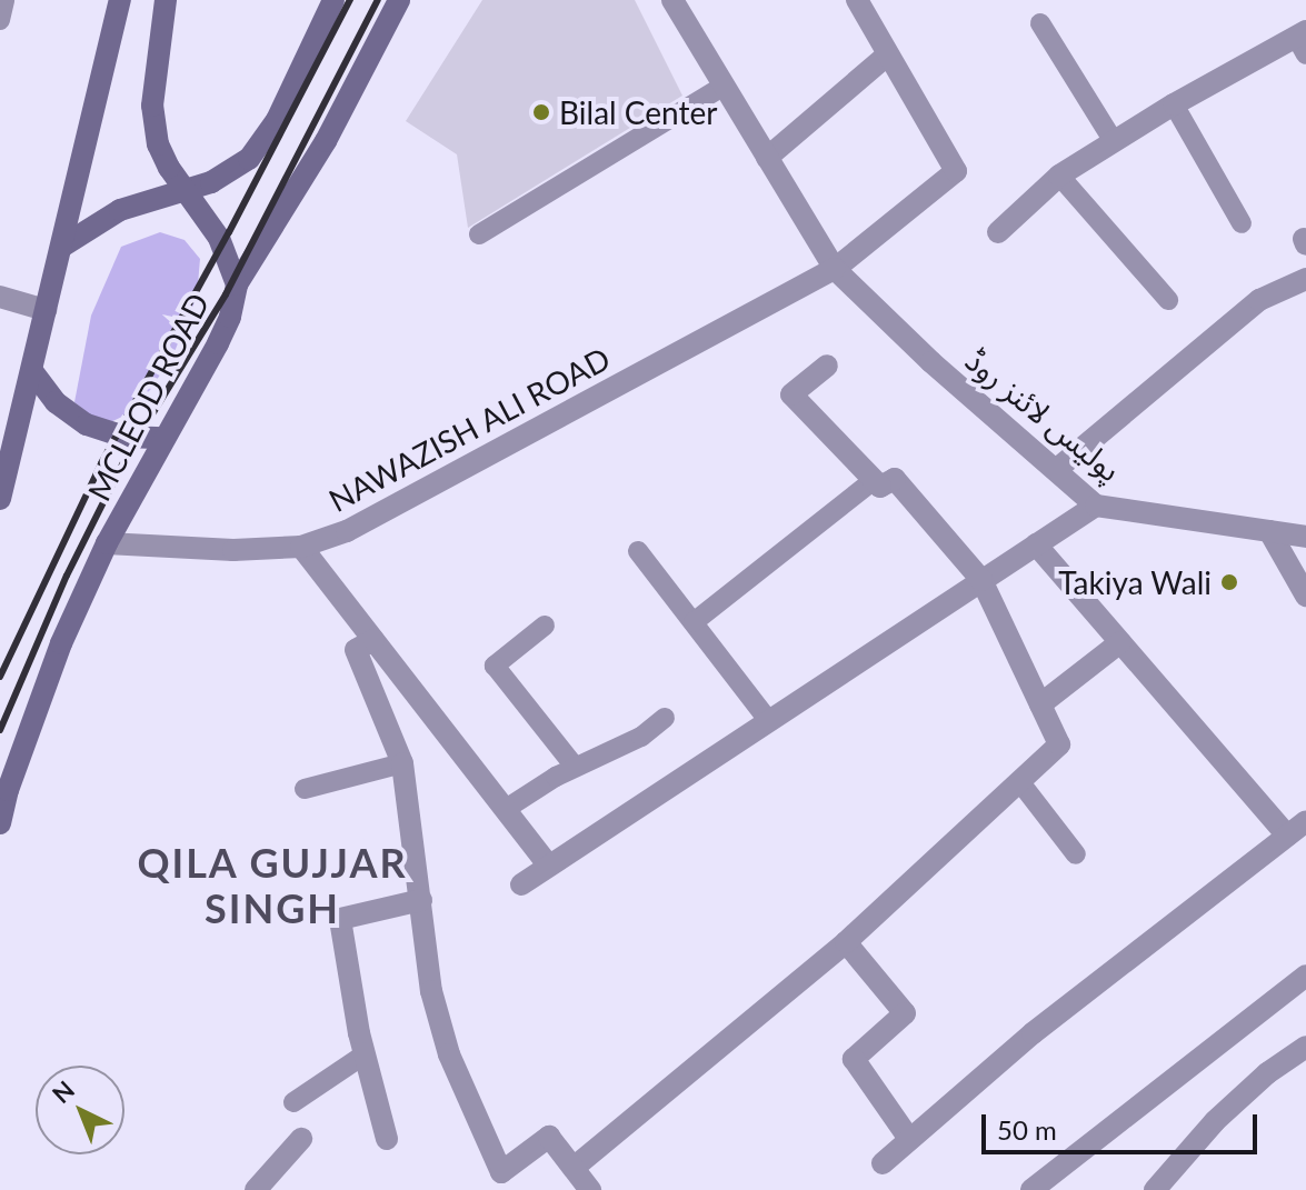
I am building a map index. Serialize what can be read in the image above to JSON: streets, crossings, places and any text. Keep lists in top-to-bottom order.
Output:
{
  "streets": {
    "main road": ["MCLEOD ROAD"],
    "street": ["پولیس لائنز روڈ", "NAWAZISH ALI ROAD"]
  },
  "crossings": [
    ["MCLEOD ROAD", "NAWAZISH ALI ROAD"],
    ["پولیس لائنز روڈ", "NAWAZISH ALI ROAD"]
  ],
  "districts": ["QILA GUJJAR SINGH"],
  "places": ["Bilal Center", "Takiya Wali"],
  "scale_bar": "50 m",
  "north": "top left"
}
